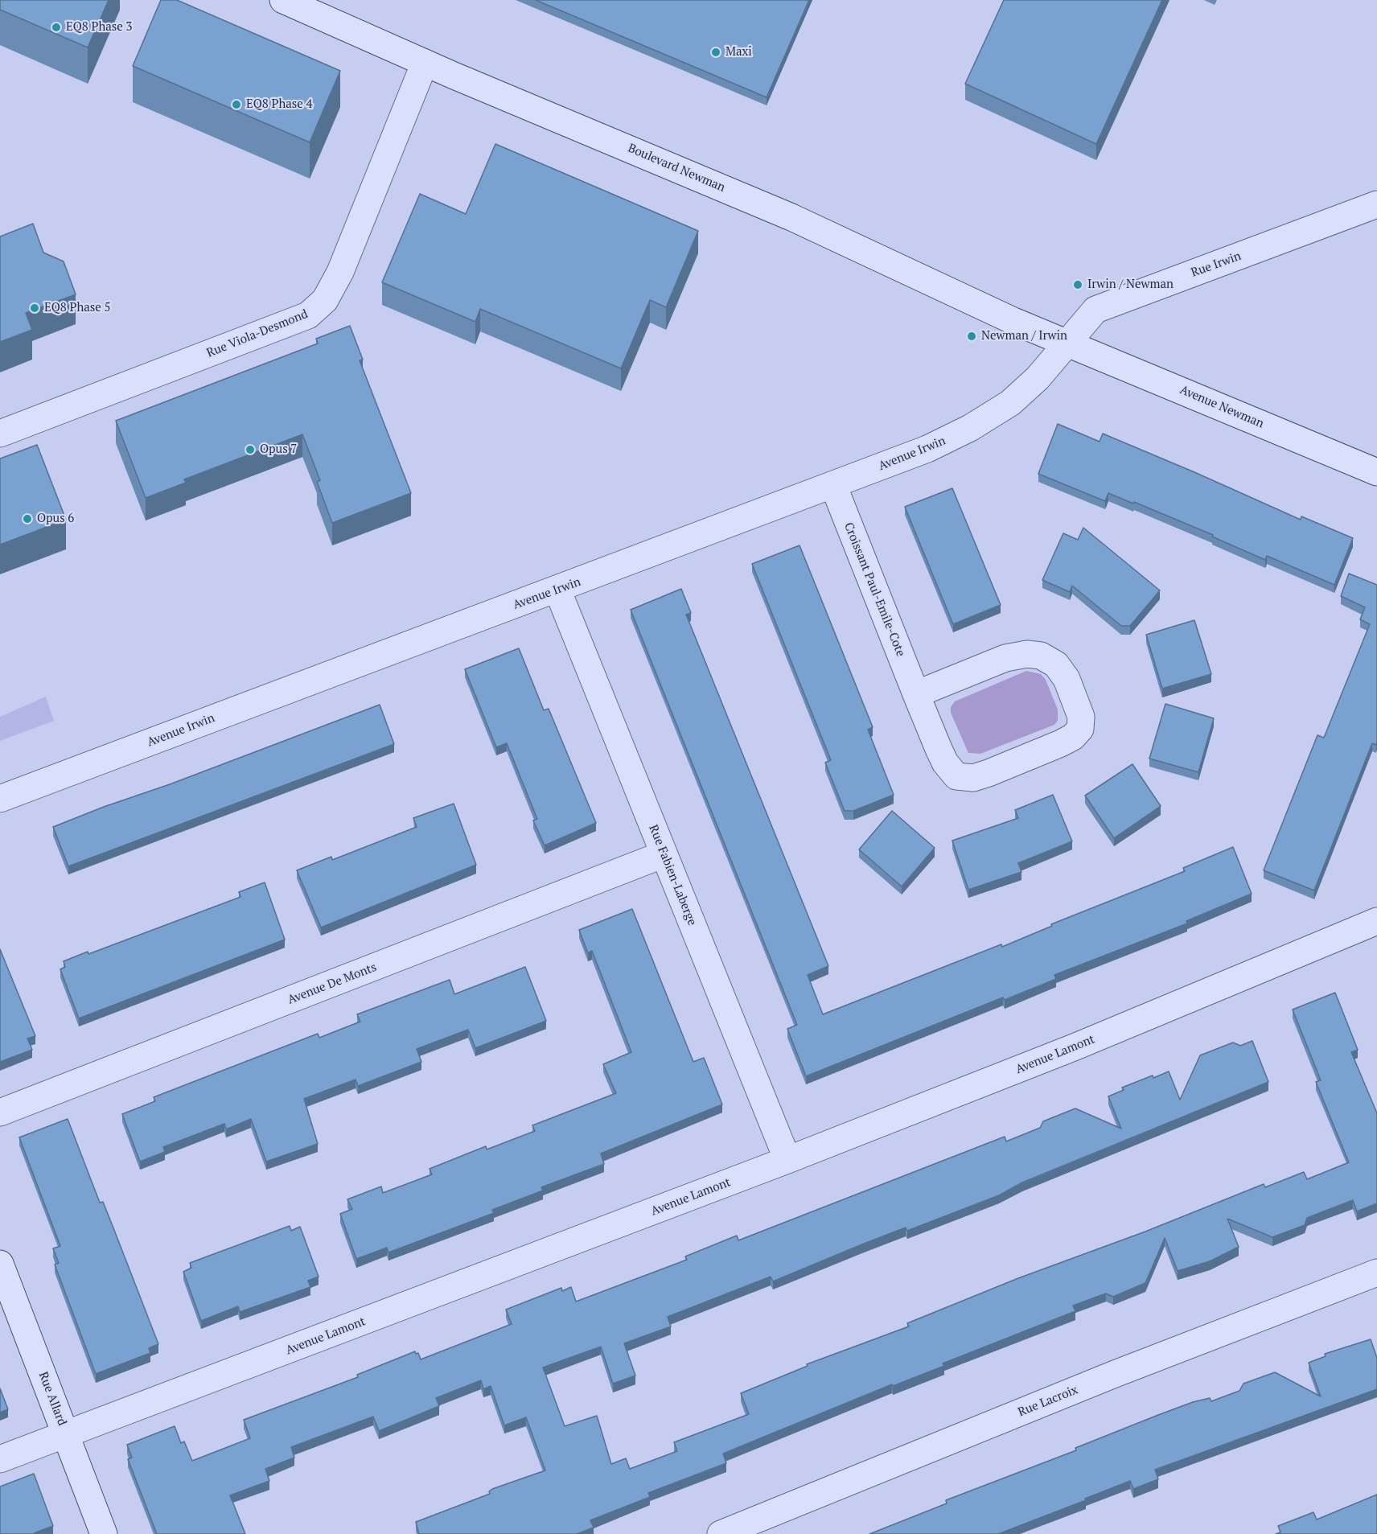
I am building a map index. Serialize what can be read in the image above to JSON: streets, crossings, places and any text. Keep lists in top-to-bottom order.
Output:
{
  "streets": {
    "street": [
      "Boulevard Newman",
      "Rue Irwin",
      "Rue Viola-Desmond",
      "Avenue Newman",
      "Avenue Irwin",
      "Croissant Paul-Emile-Cote",
      "Rue Fabien-Laberge",
      "Avenue De Monts",
      "Avenue Lamont",
      "Rue Allard",
      "Rue Lacroix"
    ]
  },
  "crossings": [
    ["Boulevard Newman", "Rue Irwin"],
    ["Boulevard Newman", "Rue Viola-Desmond"],
    ["Boulevard Newman", "Avenue Newman"],
    ["Boulevard Newman", "Avenue Irwin"],
    ["Rue Irwin", "Avenue Newman"],
    ["Rue Irwin", "Avenue Irwin"],
    ["Avenue Newman", "Avenue Irwin"],
    ["Avenue Irwin", "Croissant Paul-Emile-Cote"],
    ["Avenue Irwin", "Rue Fabien-Laberge"],
    ["Rue Fabien-Laberge", "Avenue De Monts"],
    ["Rue Fabien-Laberge", "Avenue Lamont"],
    ["Avenue Lamont", "Rue Allard"]
  ],
  "places": [
    "EQ8 Phase 3",
    "Maxi",
    "EQ8 Phase 4",
    "Irwin / Newman",
    "EQ8 Phase 5",
    "Newman / Irwin",
    "Opus 7",
    "Opus 6"
  ]
}
